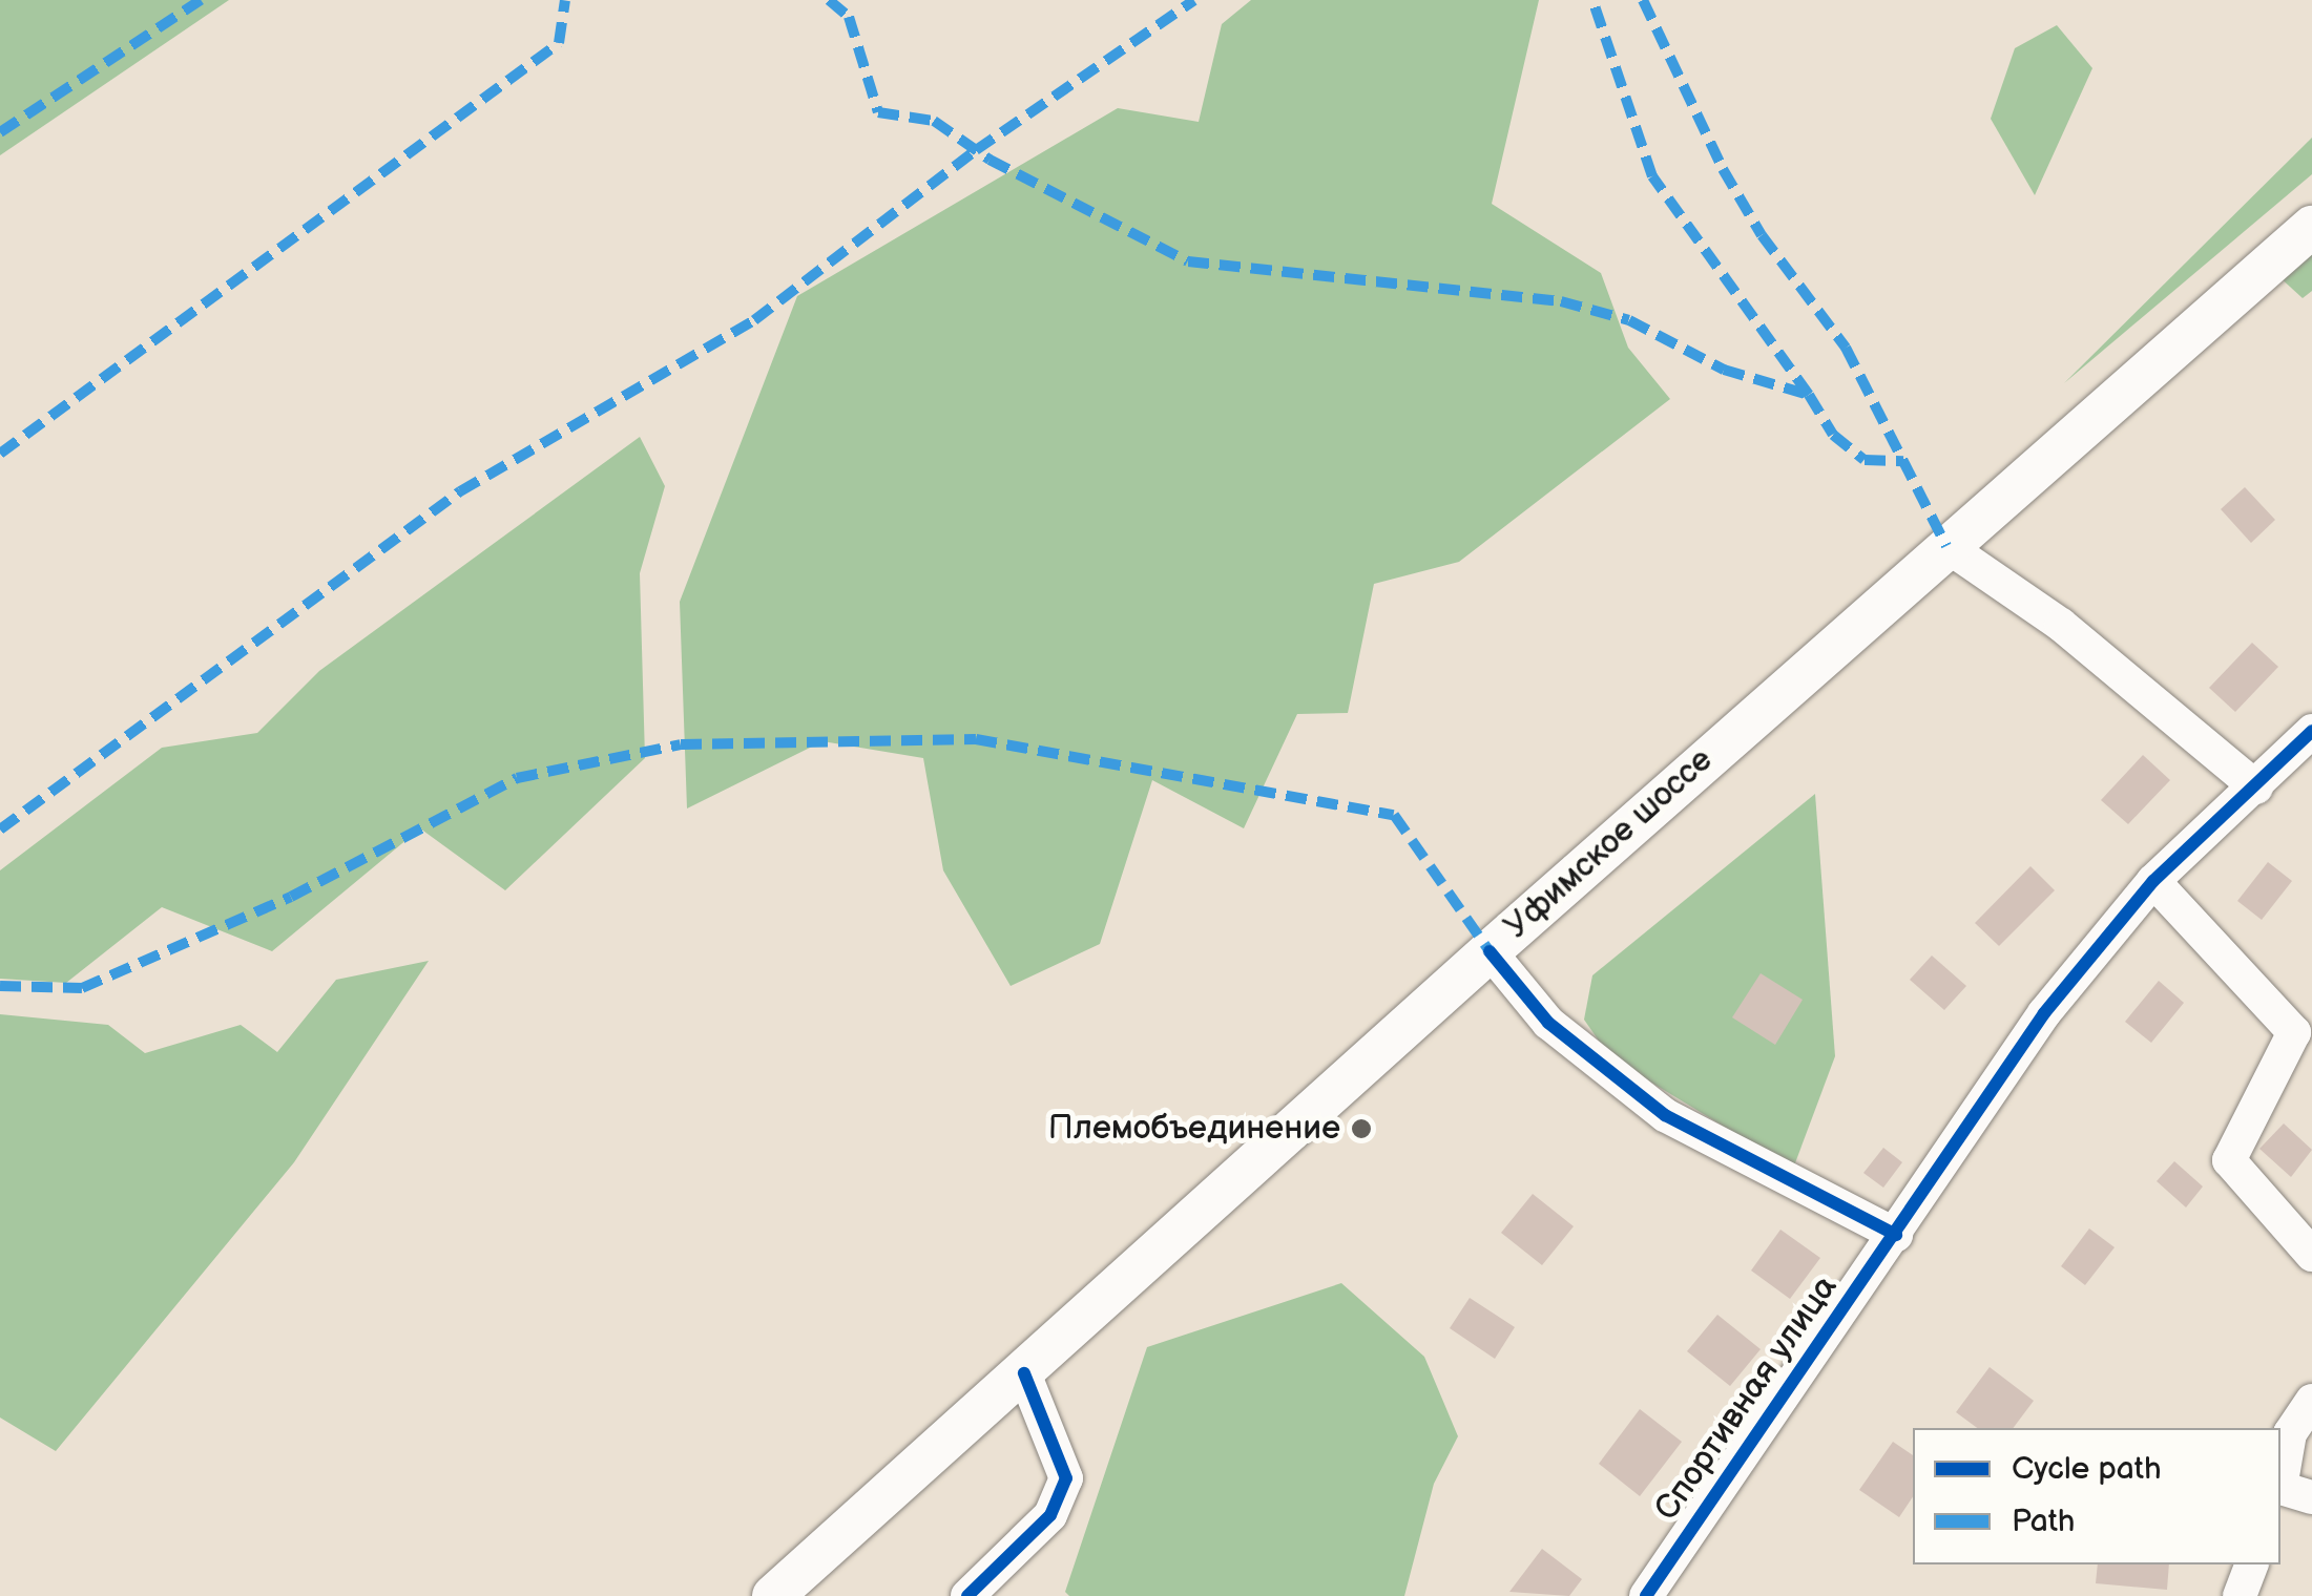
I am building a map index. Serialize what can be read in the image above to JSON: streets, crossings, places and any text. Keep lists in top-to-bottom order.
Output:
{
  "streets": {
    "main road": ["Уфимское шоссе"],
    "street": ["Спортивная улица"]
  },
  "places": ["Племобъединение"],
  "legend": ["Cycle path", "Path"]
}
